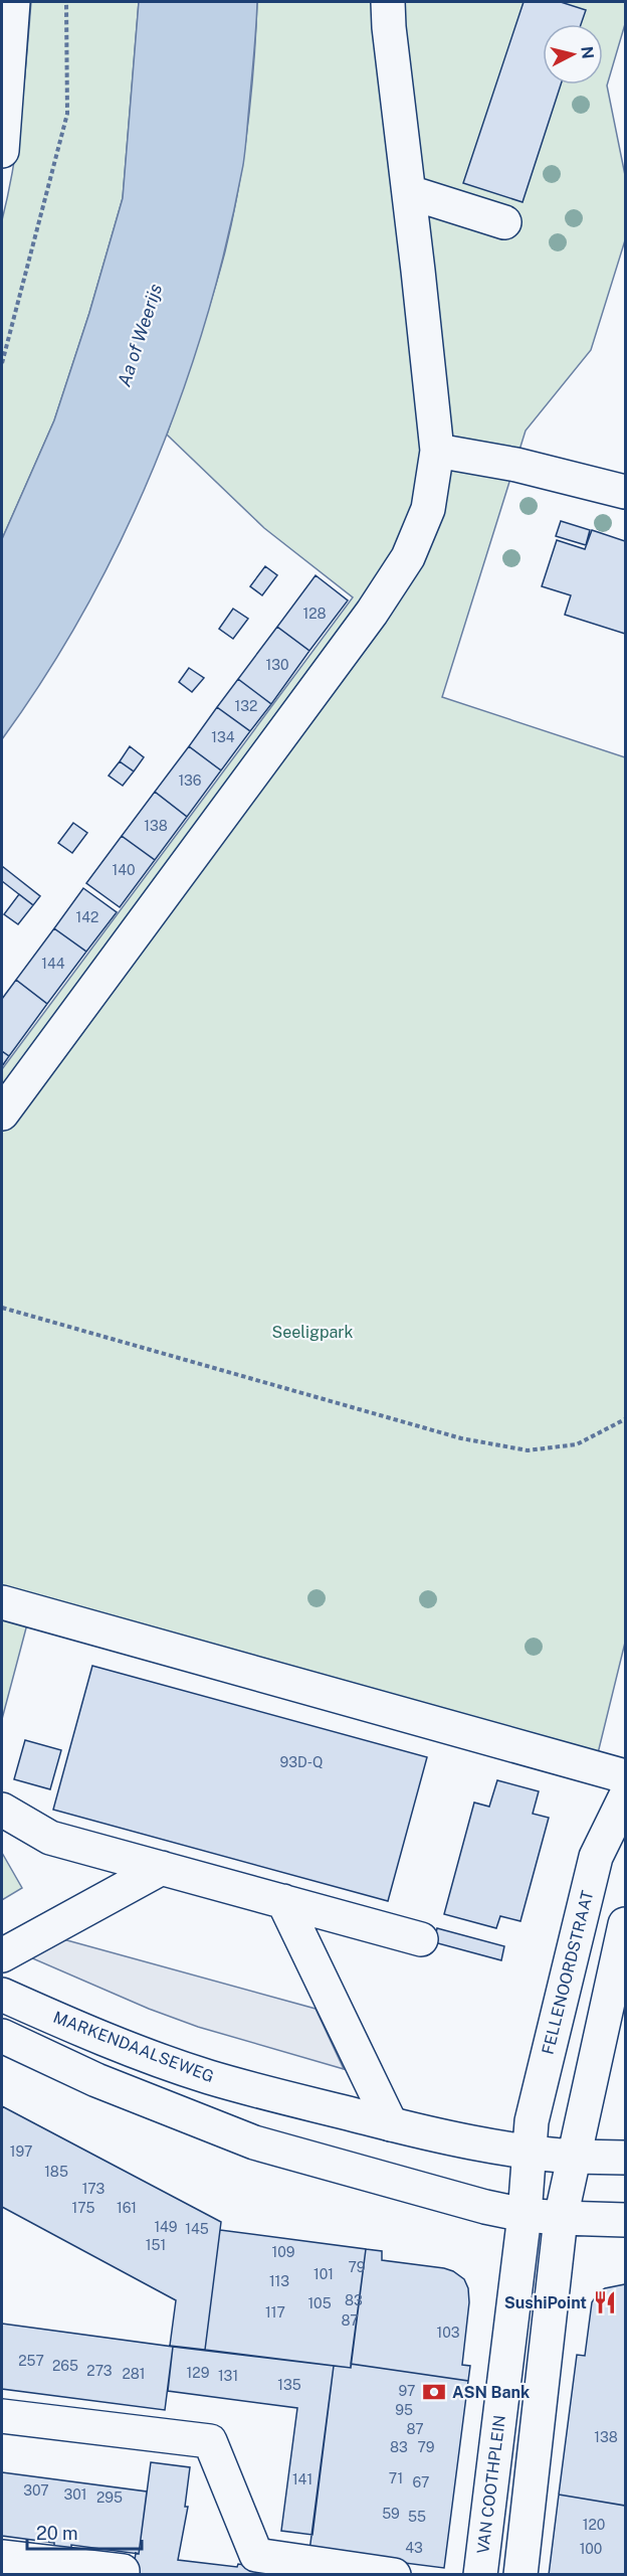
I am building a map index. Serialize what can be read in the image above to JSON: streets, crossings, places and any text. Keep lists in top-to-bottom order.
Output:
{
  "streets": {
    "street": ["FELLENOORDSTRAAT", "MARKENDAALSEWEG", "VAN COOTHPLEIN"]
  },
  "crossings": [
    ["FELLENOORDSTRAAT", "MARKENDAALSEWEG"]
  ],
  "water": ["Aa of Weerijs"],
  "parks": ["Seeligpark"],
  "places": {
    "restaurant": ["SushiPoint"],
    "bank": ["ASN Bank"]
  },
  "house_numbers": [
    "128",
    "130",
    "132",
    "134",
    "136",
    "138",
    "140",
    "142",
    "144",
    "93D-Q",
    "197",
    "185",
    "173",
    "175",
    "161",
    "149",
    "145",
    "151",
    "109",
    "79",
    "101",
    "113",
    "83",
    "105",
    "117",
    "87",
    "103",
    "257",
    "265",
    "273",
    "129",
    "281",
    "131",
    "135",
    "97",
    "95",
    "87",
    "138",
    "83",
    "79",
    "71",
    "141",
    "67",
    "307",
    "301",
    "295",
    "59",
    "55",
    "120",
    "43",
    "100"
  ],
  "scale_bar": "20 m",
  "north": "right"
}
